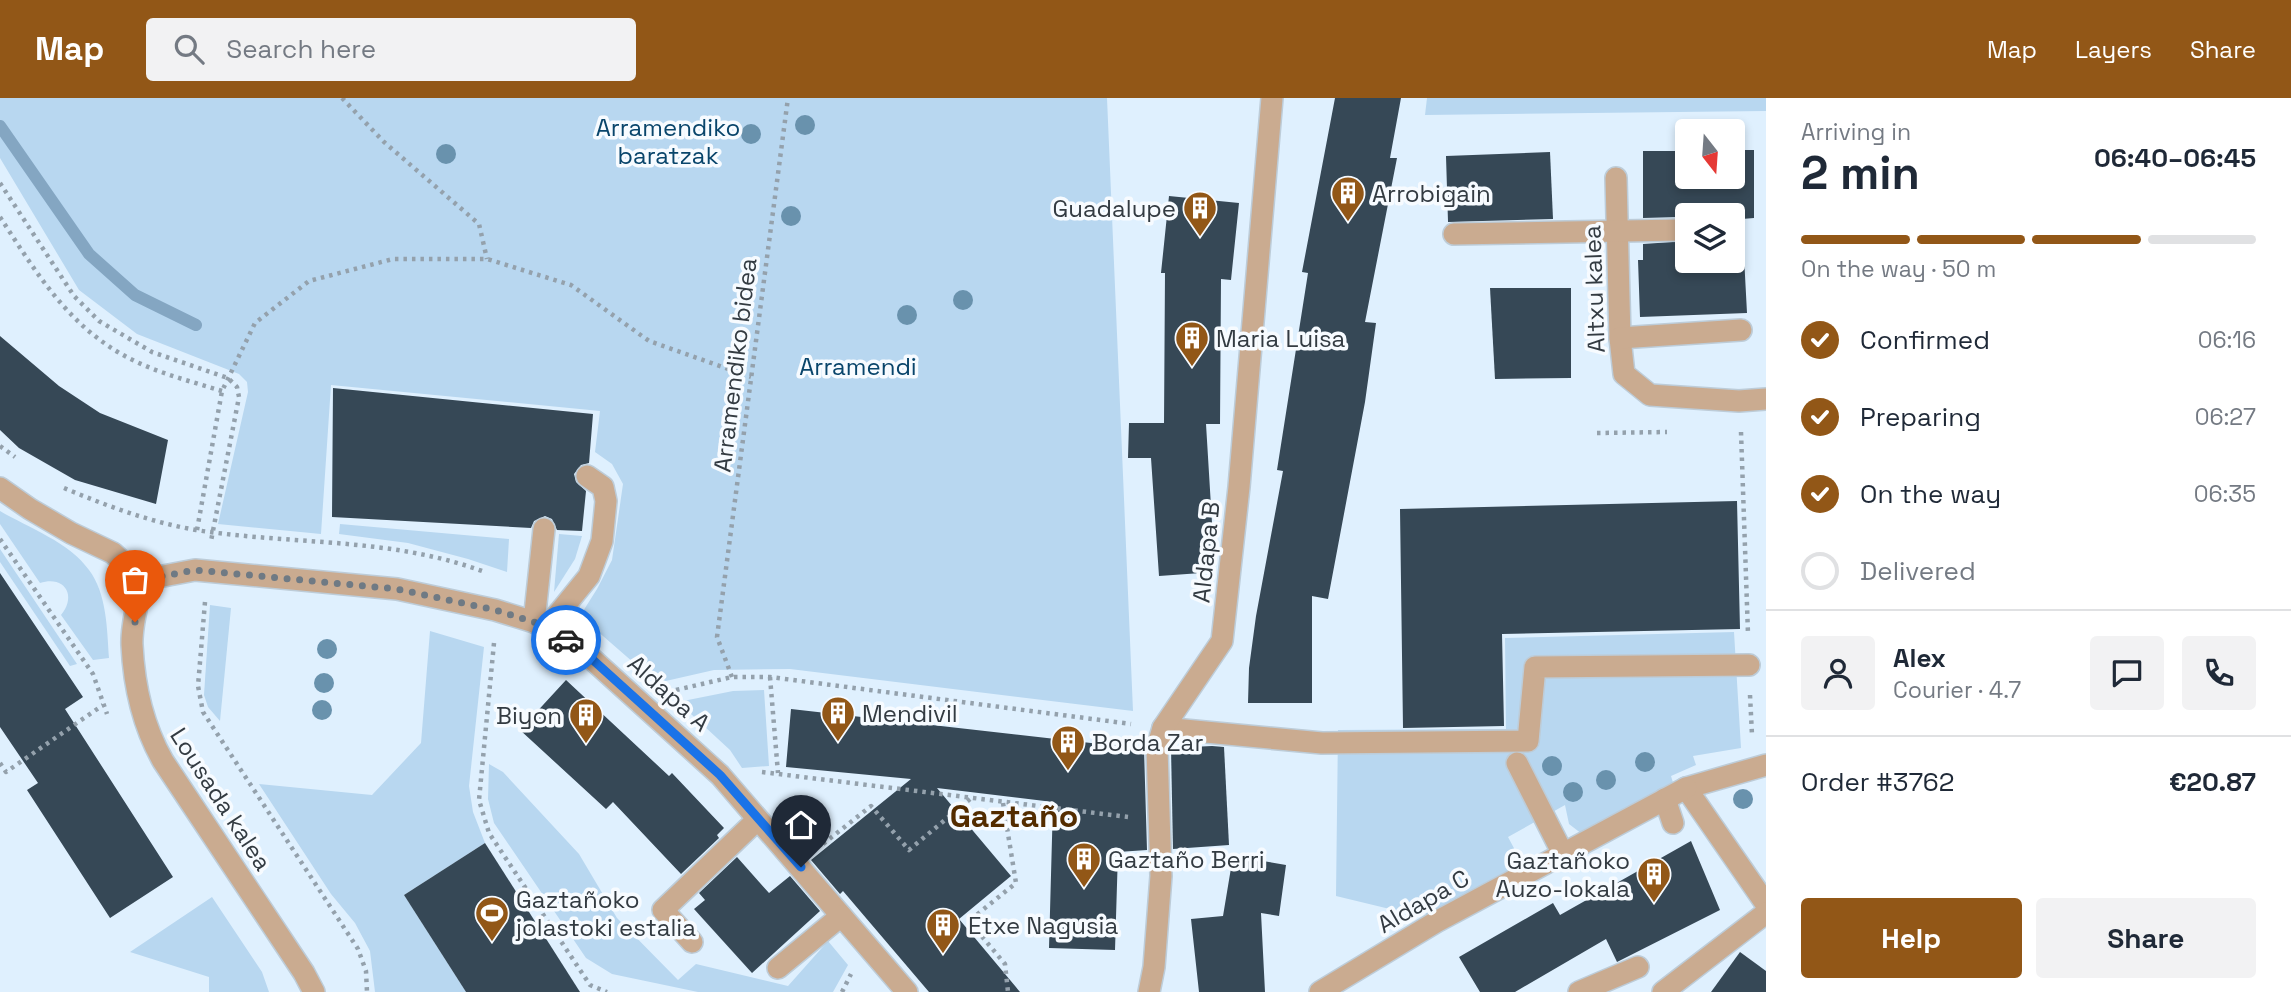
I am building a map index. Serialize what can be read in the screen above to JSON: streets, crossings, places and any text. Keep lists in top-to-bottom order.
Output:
{
  "streets": {
    "street": [
      "Altxu kalea",
      "Aldapa B",
      "Aldapa A",
      "Lousada kalea",
      "Aldapa C"
    ],
    "path": ["Arramendiko bidea"]
  },
  "crossings": [
    ["Aldapa A", "Lousada kalea"]
  ],
  "districts": ["Gaztaño"],
  "parks": ["Arramendiko baratzak", "Arramendi"],
  "places": {
    "building": [
      "Arrobigain",
      "Guadalupe",
      "Maria Luisa",
      "Mendivil",
      "Biyon",
      "Borda Zar",
      "Gaztaño Berri",
      "Gaztañoko Auzo-lokala",
      "Etxe Nagusia"
    ],
    "sports": ["Gaztañoko jolastoki estalia"]
  },
  "north": "bottom",
  "page": {
    "header": "Map",
    "search": "Search here",
    "nav": ["Map", "Layers", "Share"],
    "heading": ["2 min", "Arriving in", "06:40–06:45"],
    "panel": [
      "Alex",
      "Courier · 4.7",
      "Order #3762",
      "€20.87"
    ],
    "bar": "On the way · 50 m",
    "list": [
      ["Confirmed", "06:16"],
      ["Preparing", "06:27"],
      ["On the way", "06:35"],
      "Delivered"
    ],
    "buttons": ["Help", "Share"]
  }
}
